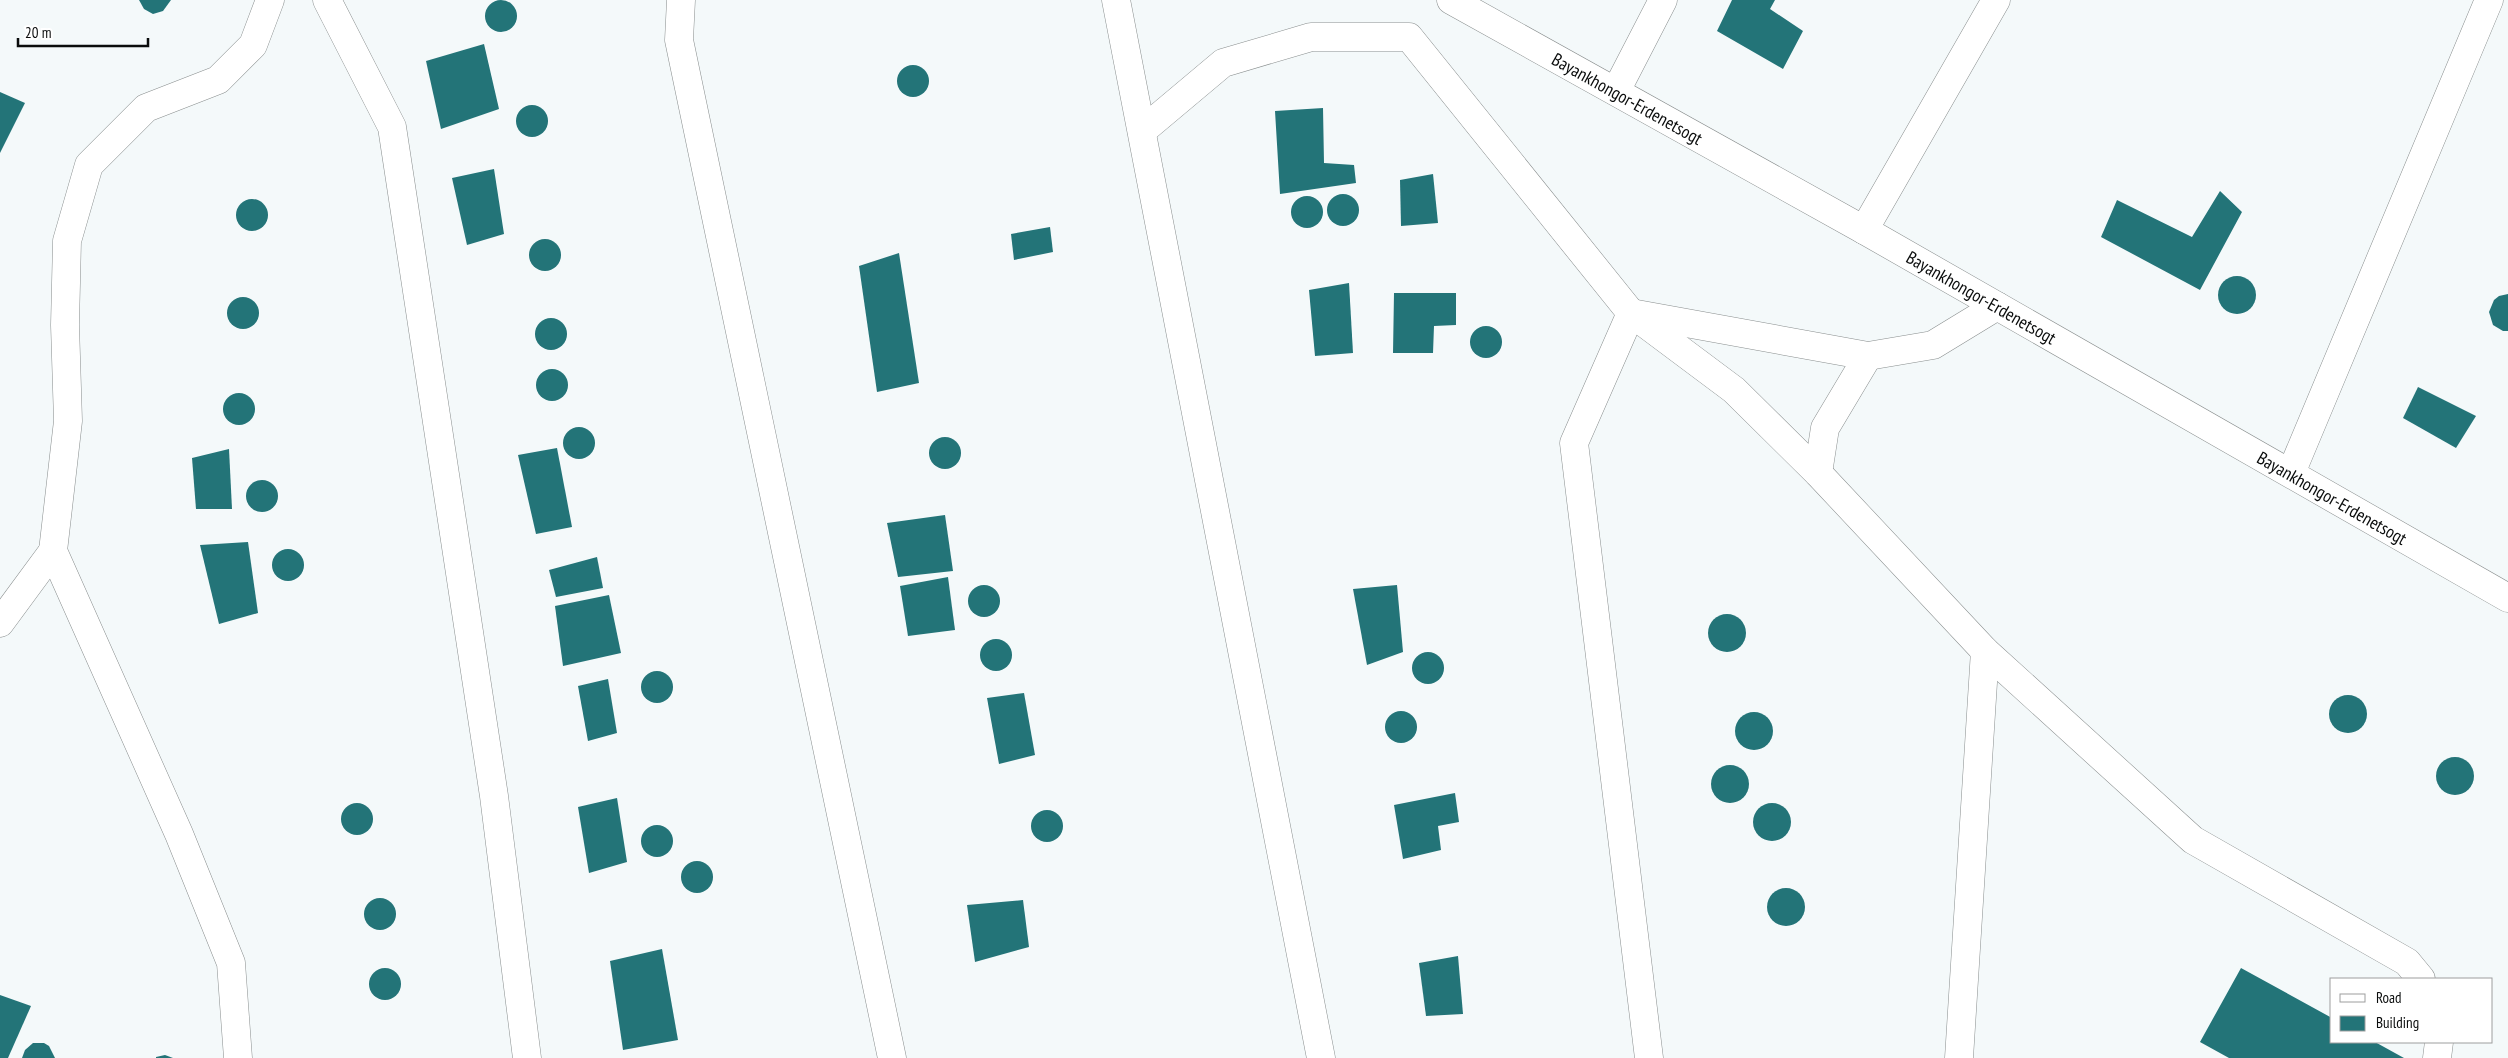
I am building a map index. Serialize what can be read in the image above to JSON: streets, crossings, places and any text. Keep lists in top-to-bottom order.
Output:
{
  "streets": {
    "street": ["Bayankhongor-Erdenetsogt"]
  },
  "legend": ["Road", "Building"],
  "scale_bar": "20 m"
}
